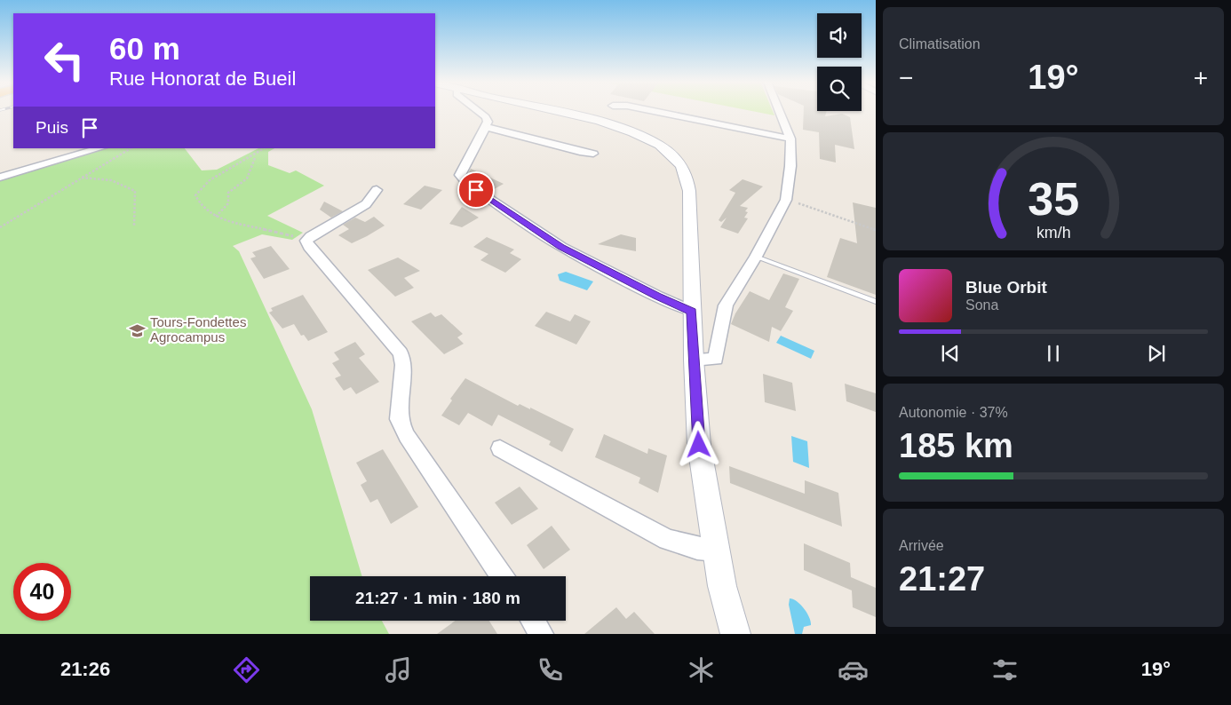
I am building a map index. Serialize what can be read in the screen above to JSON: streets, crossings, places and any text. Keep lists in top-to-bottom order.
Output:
{
  "places": {
    "school or university": ["Tours-Fondettes Agrocampus"]
  },
  "page": {
    "tile": [
      "Climatisation",
      ["Autonomie · 37%", "185 km"],
      ["Arrivée", "21:27"]
    ],
    "turn": ["60 m", "Rue Honorat de Bueil"],
    "heat": ["−", "19°", "+"],
    "then": "Puis",
    "song": ["Blue Orbit", "Sona"],
    "limit": "40",
    "trip": "21:27 · 1 min · 180 m",
    "tabs": ["21:26", "19°"],
    "gauge": ["35", "km/h"]
  }
}
